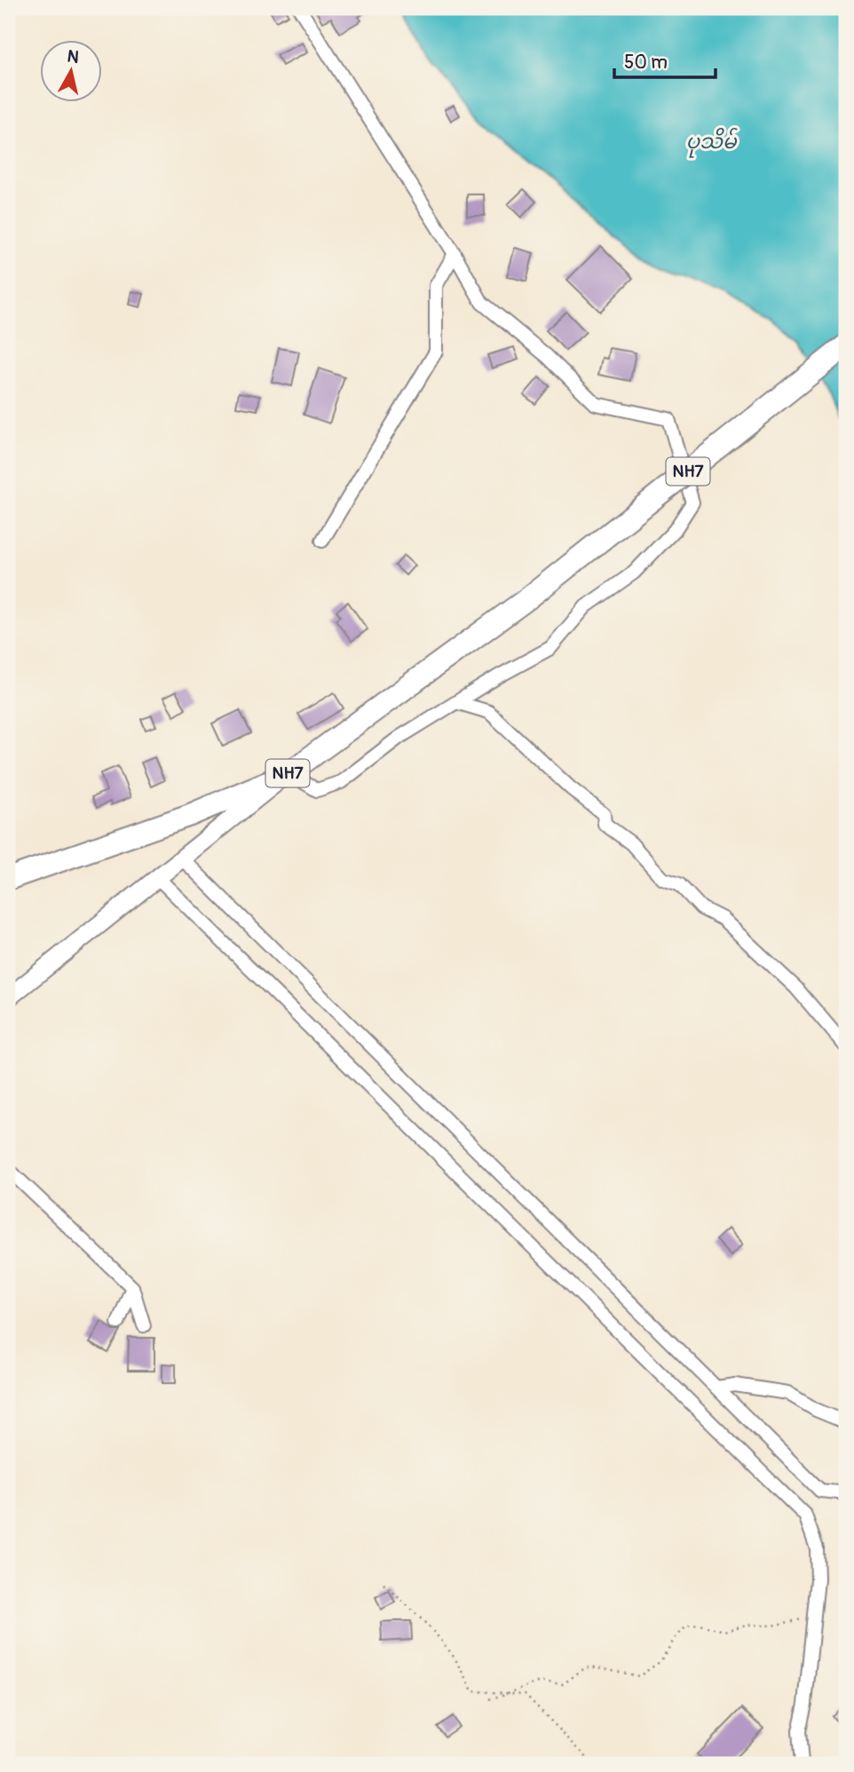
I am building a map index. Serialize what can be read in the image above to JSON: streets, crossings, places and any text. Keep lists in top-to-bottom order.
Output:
{
  "streets": {
    "highway": ["NH7"]
  },
  "water": ["ပုသိမ်"],
  "scale_bar": "50 m",
  "north": "top"
}
